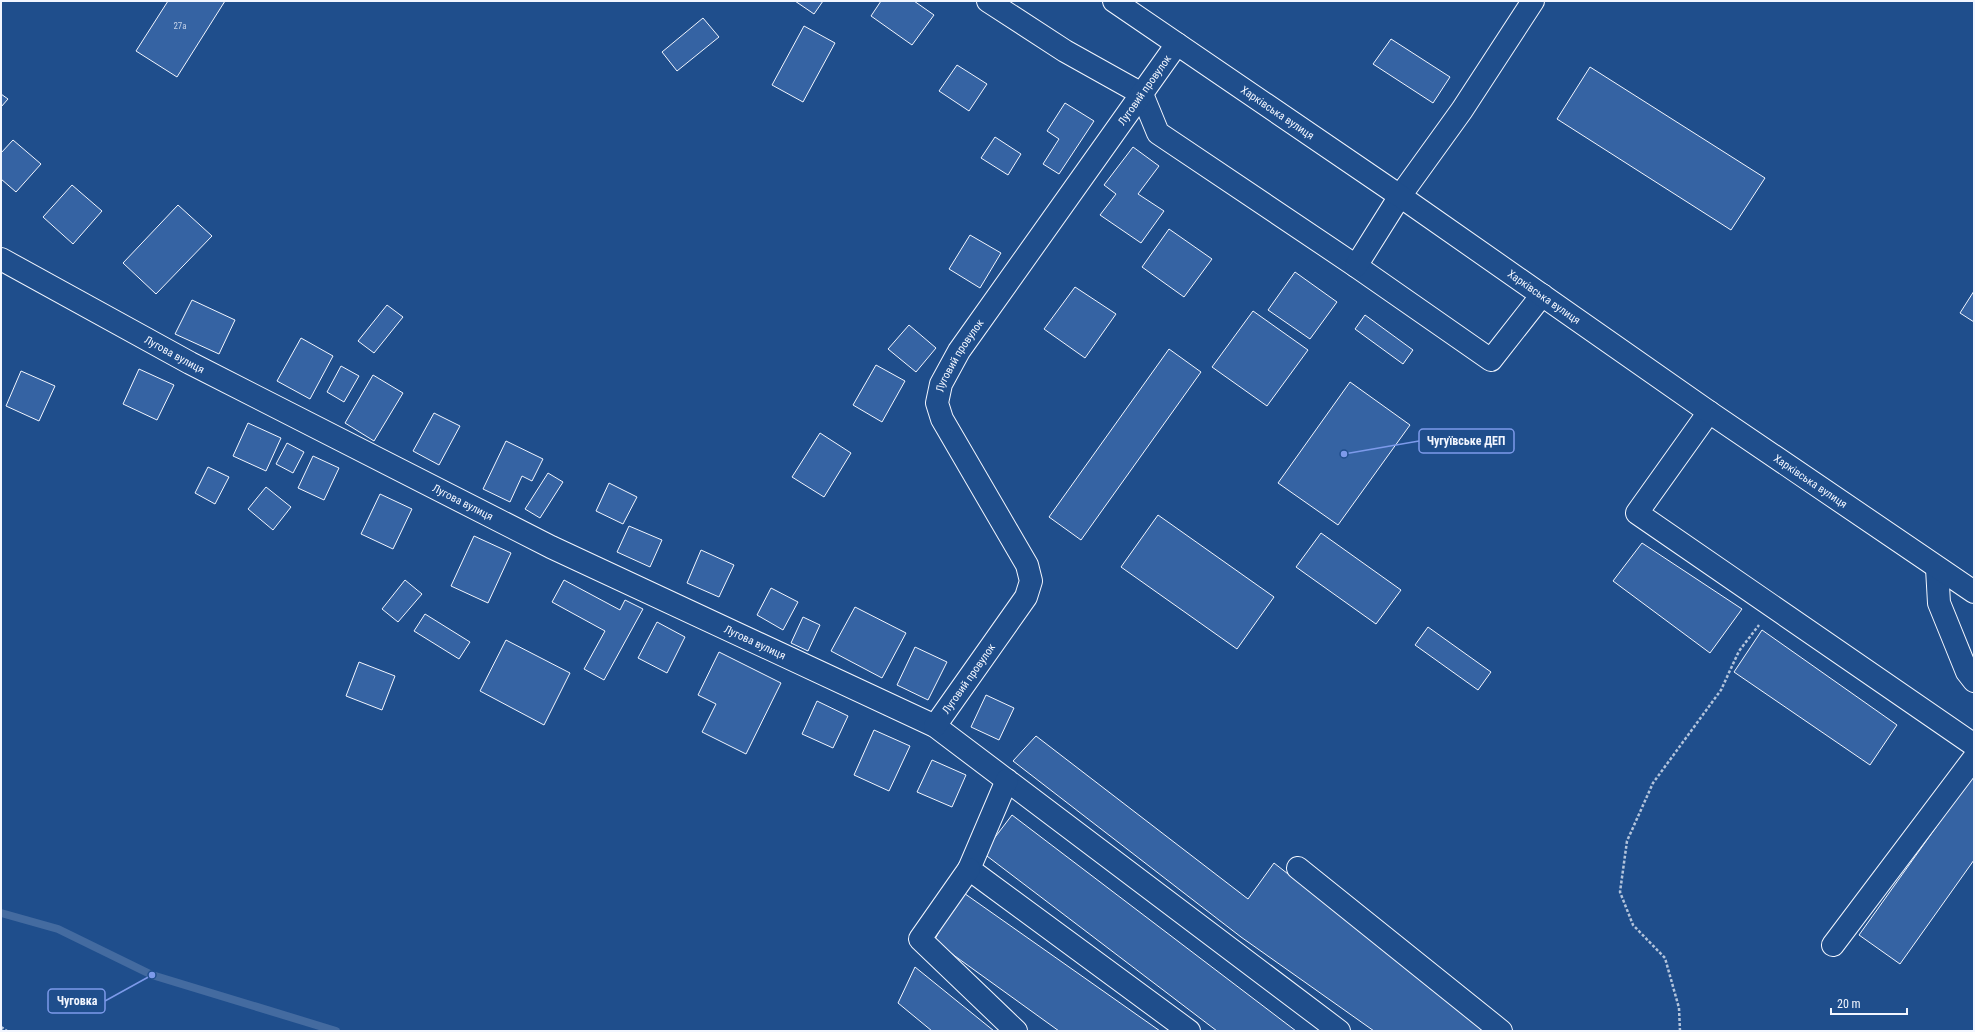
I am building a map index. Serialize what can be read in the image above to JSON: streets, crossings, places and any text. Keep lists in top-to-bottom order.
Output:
{
  "streets": {
    "main road": ["Луговий провулок", "Харківська вулиця", "Лугова вулиця"]
  },
  "crossings": [
    ["Луговий провулок", "Харківська вулиця"],
    ["Луговий провулок", "Лугова вулиця"]
  ],
  "places": ["Чугуївське ДЕП", "Чуговка"],
  "house_numbers": ["27а"],
  "scale_bar": "20 m"
}
